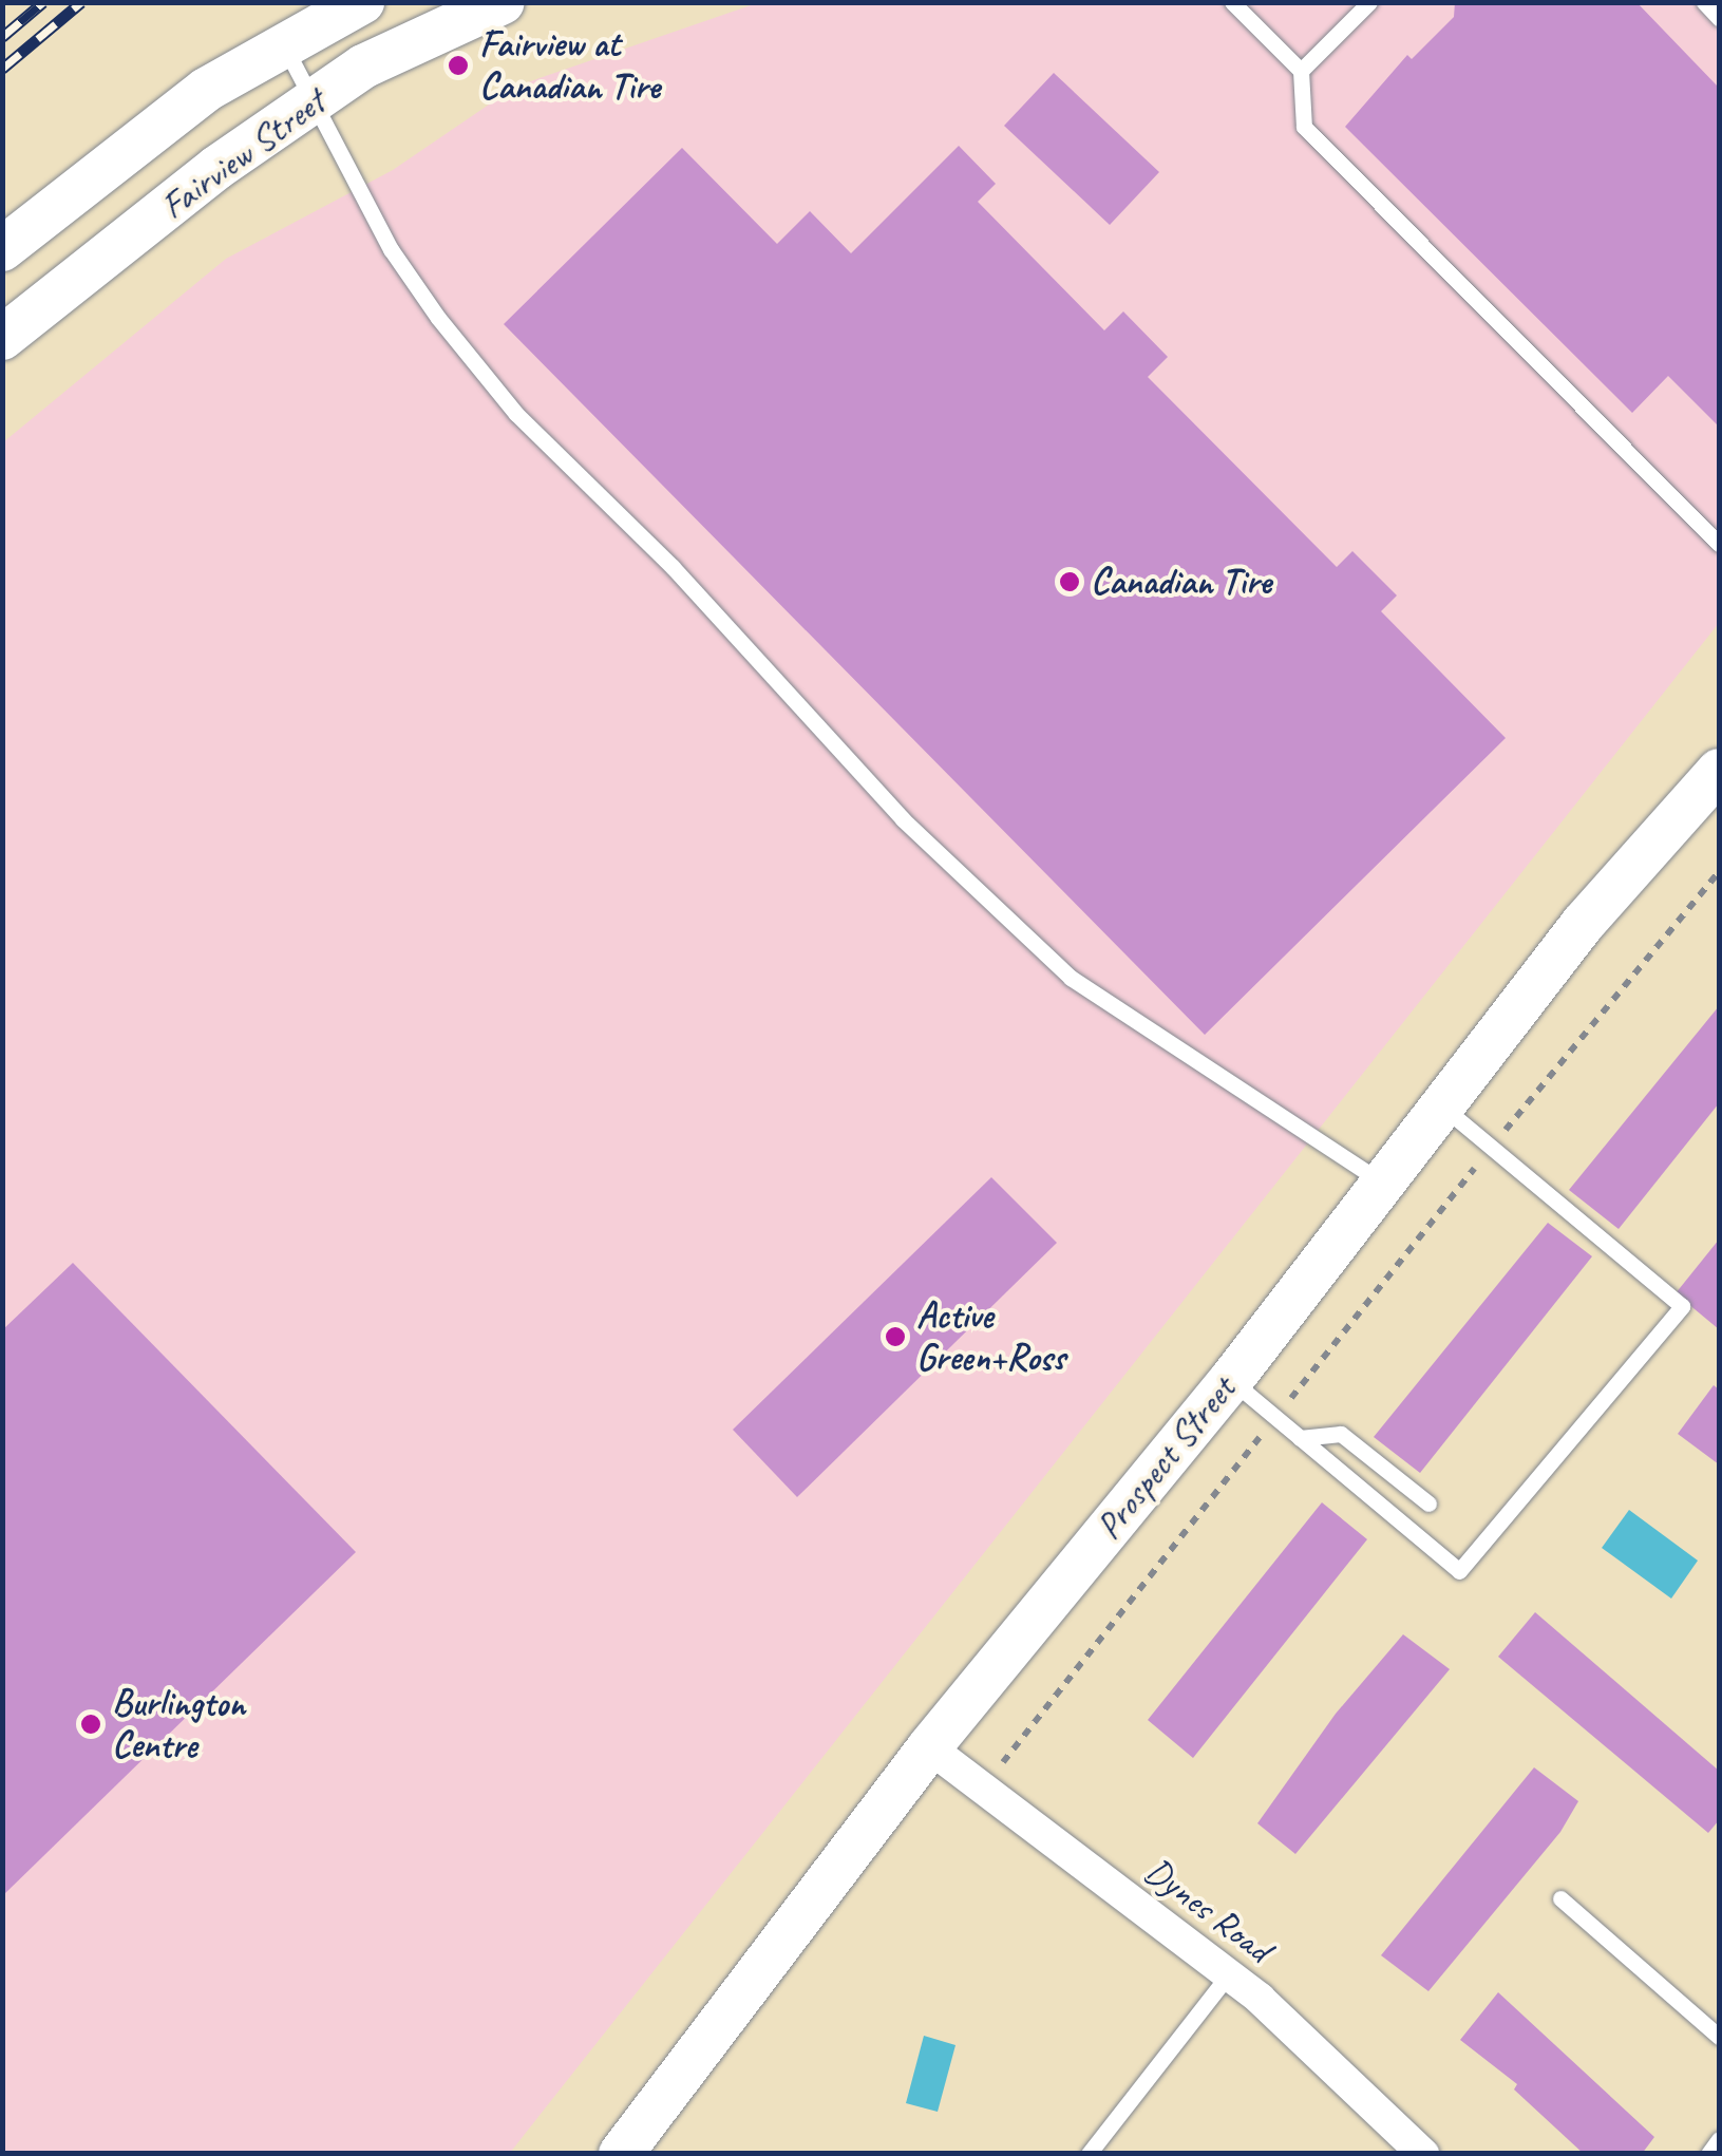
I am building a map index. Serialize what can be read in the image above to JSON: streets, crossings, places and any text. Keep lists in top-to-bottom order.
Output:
{
  "streets": {
    "street": ["Fairview Street", "Prospect Street", "Dynes Road"]
  },
  "crossings": [
    ["Prospect Street", "Dynes Road"]
  ],
  "places": [
    "Fairview at Canadian Tire",
    "Canadian Tire",
    "Active Green+Ross",
    "Burlington Centre"
  ]
}
